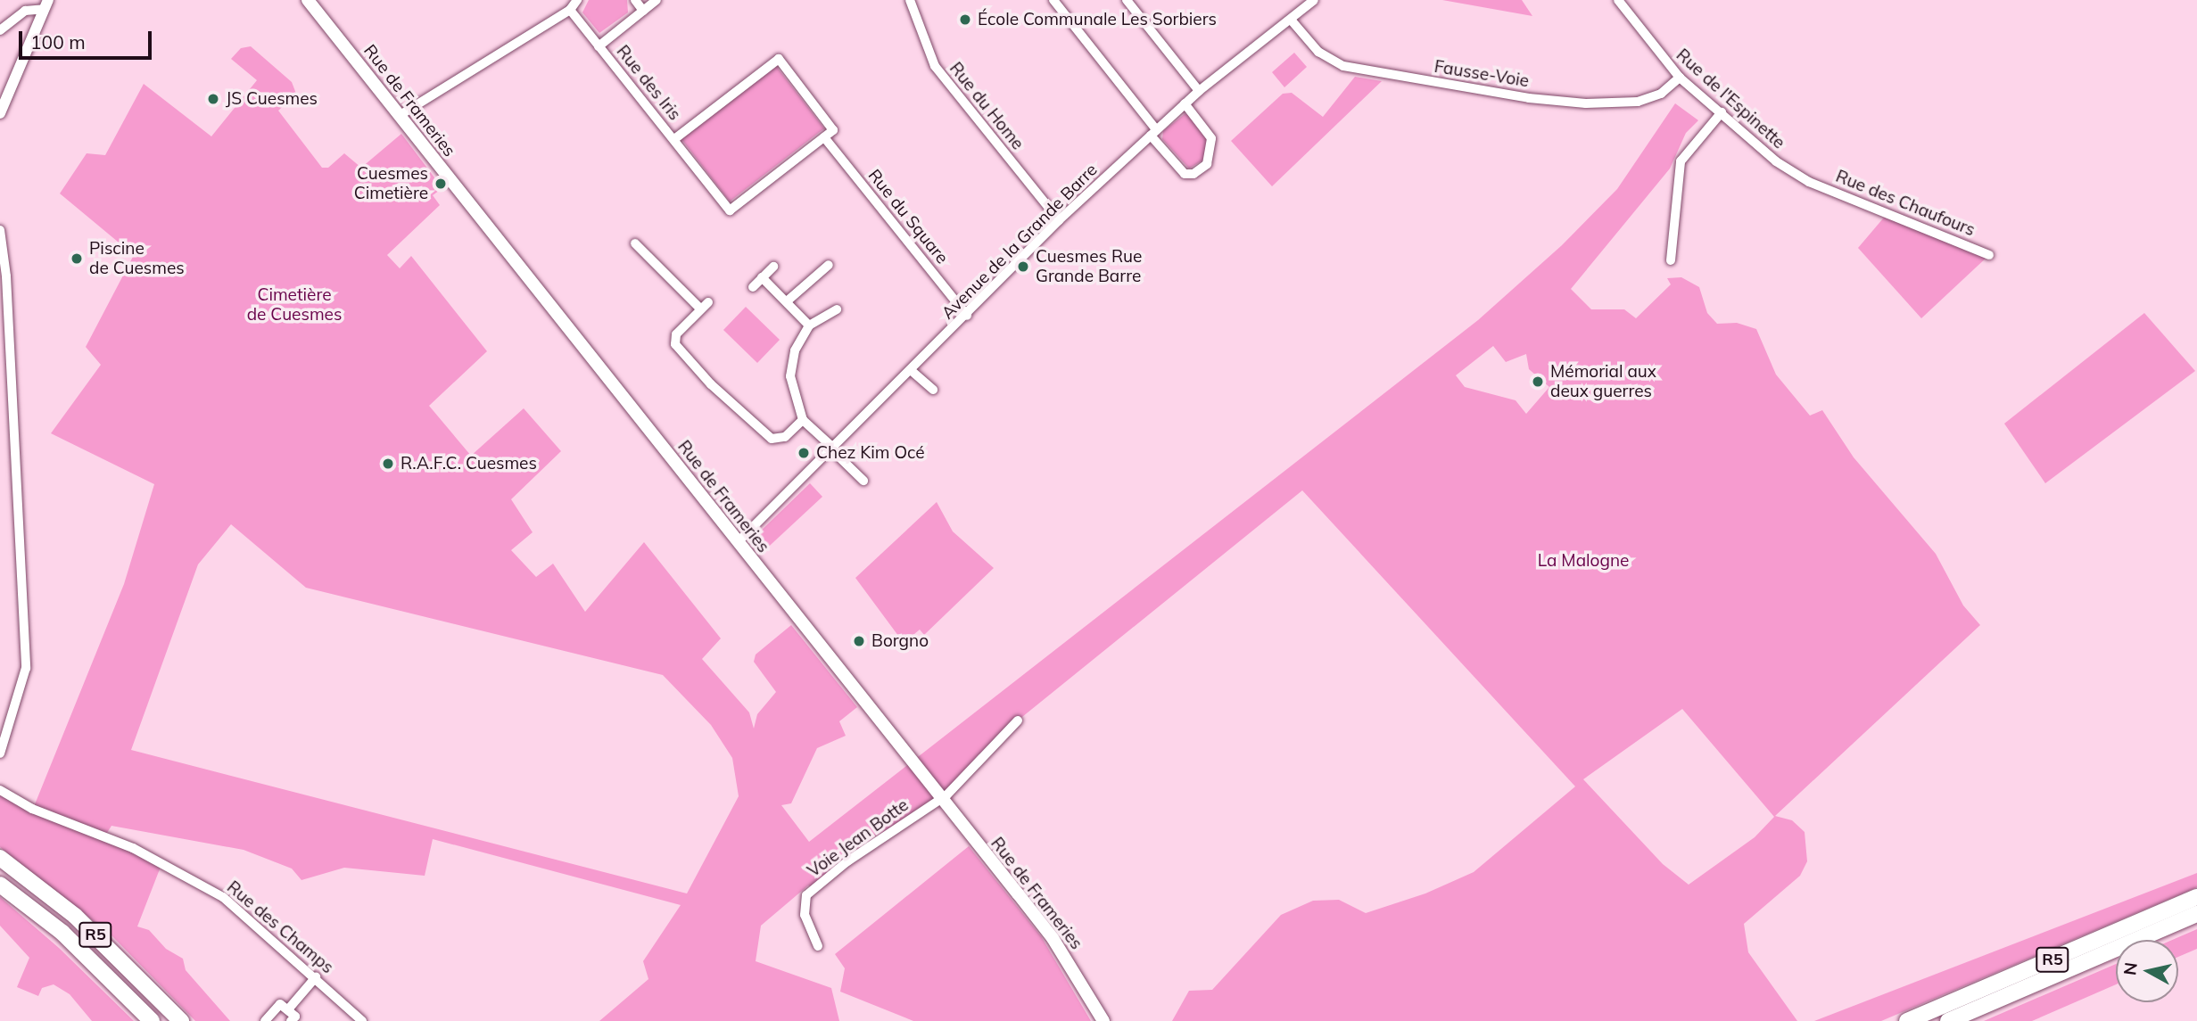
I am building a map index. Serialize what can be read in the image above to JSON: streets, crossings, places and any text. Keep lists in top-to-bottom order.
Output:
{
  "streets": {
    "highway": ["R5"],
    "main road": ["Rue de Frameries"],
    "street": [
      "Fausse-Voie",
      "Rue des Iris",
      "Rue de l'Espinette",
      "Rue du Home",
      "Rue des Chaufours",
      "Rue du Square",
      "Avenue de la Grande Barre",
      "Voie Jean Botte",
      "Rue des Champs"
    ]
  },
  "crossings": [
    ["Fausse-Voie", "Rue de l'Espinette"],
    ["Fausse-Voie", "Avenue de la Grande Barre"],
    ["Rue des Iris", "Rue du Square"],
    ["Rue de l'Espinette", "Rue des Chaufours"],
    ["Rue de Frameries", "Avenue de la Grande Barre"],
    ["Rue de Frameries", "Voie Jean Botte"],
    ["Rue du Home", "Avenue de la Grande Barre"],
    ["Rue du Square", "Avenue de la Grande Barre"]
  ],
  "parks": ["Cimetière de Cuesmes", "La Malogne"],
  "places": [
    "École Communale Les Sorbiers",
    "JS Cuesmes",
    "Cuesmes Cimetière",
    "Piscine de Cuesmes",
    "Cuesmes Rue Grande Barre",
    "Mémorial aux deux guerres",
    "Chez Kim Océ",
    "R.A.F.C. Cuesmes",
    "Borgno"
  ],
  "scale_bar": "100 m",
  "north": "left"
}
